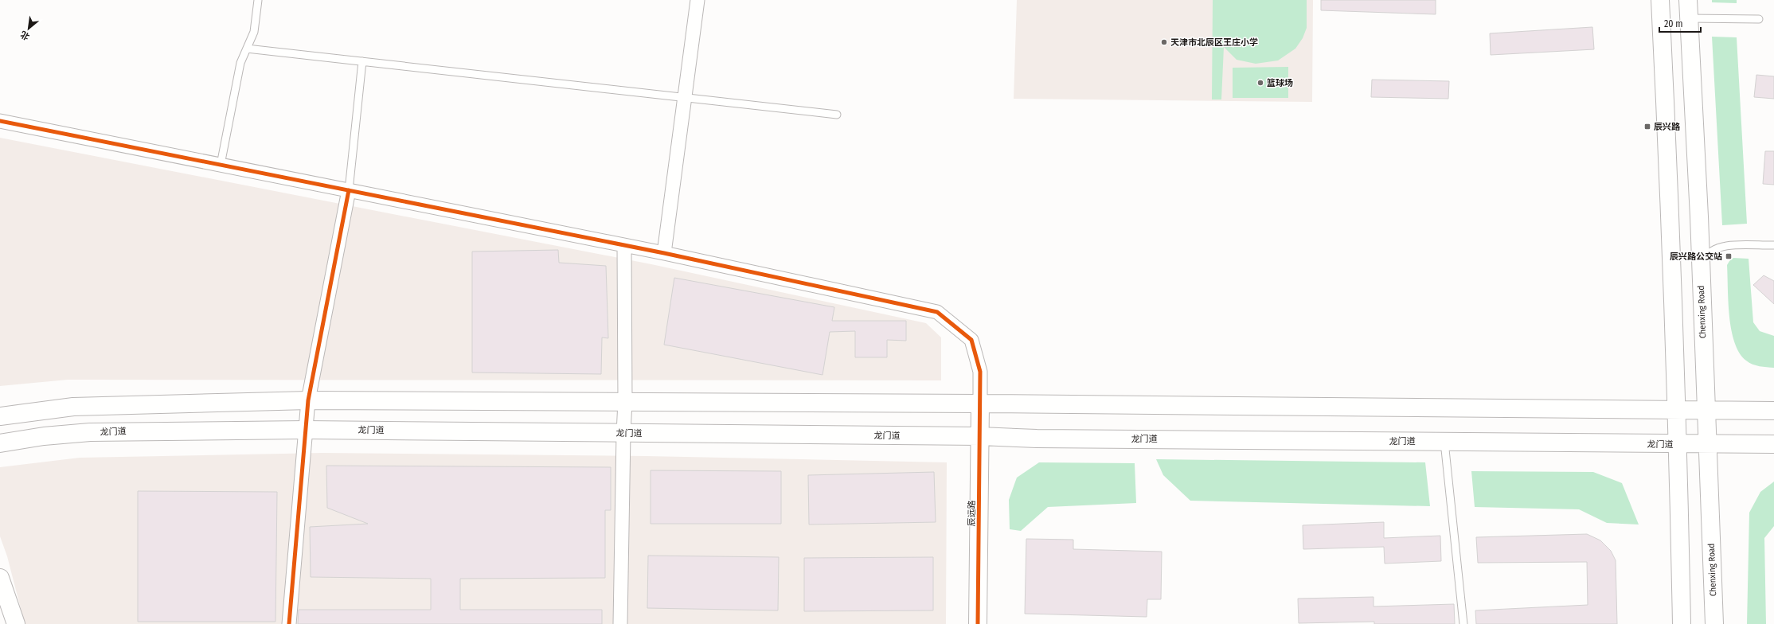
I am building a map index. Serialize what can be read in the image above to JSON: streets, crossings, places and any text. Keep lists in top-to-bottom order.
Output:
{
  "streets": {
    "main road": ["Chenxing Road", "龙门道", "辰远路"]
  },
  "crossings": [
    ["Chenxing Road", "龙门道"],
    ["龙门道", "辰远路"]
  ],
  "places": {
    "other": ["天津市北辰区王庄小学", "篮球场"],
    "transit": ["辰兴路", "辰兴路公交站"]
  },
  "scale_bar": "20 m",
  "north": "bottom left"
}
